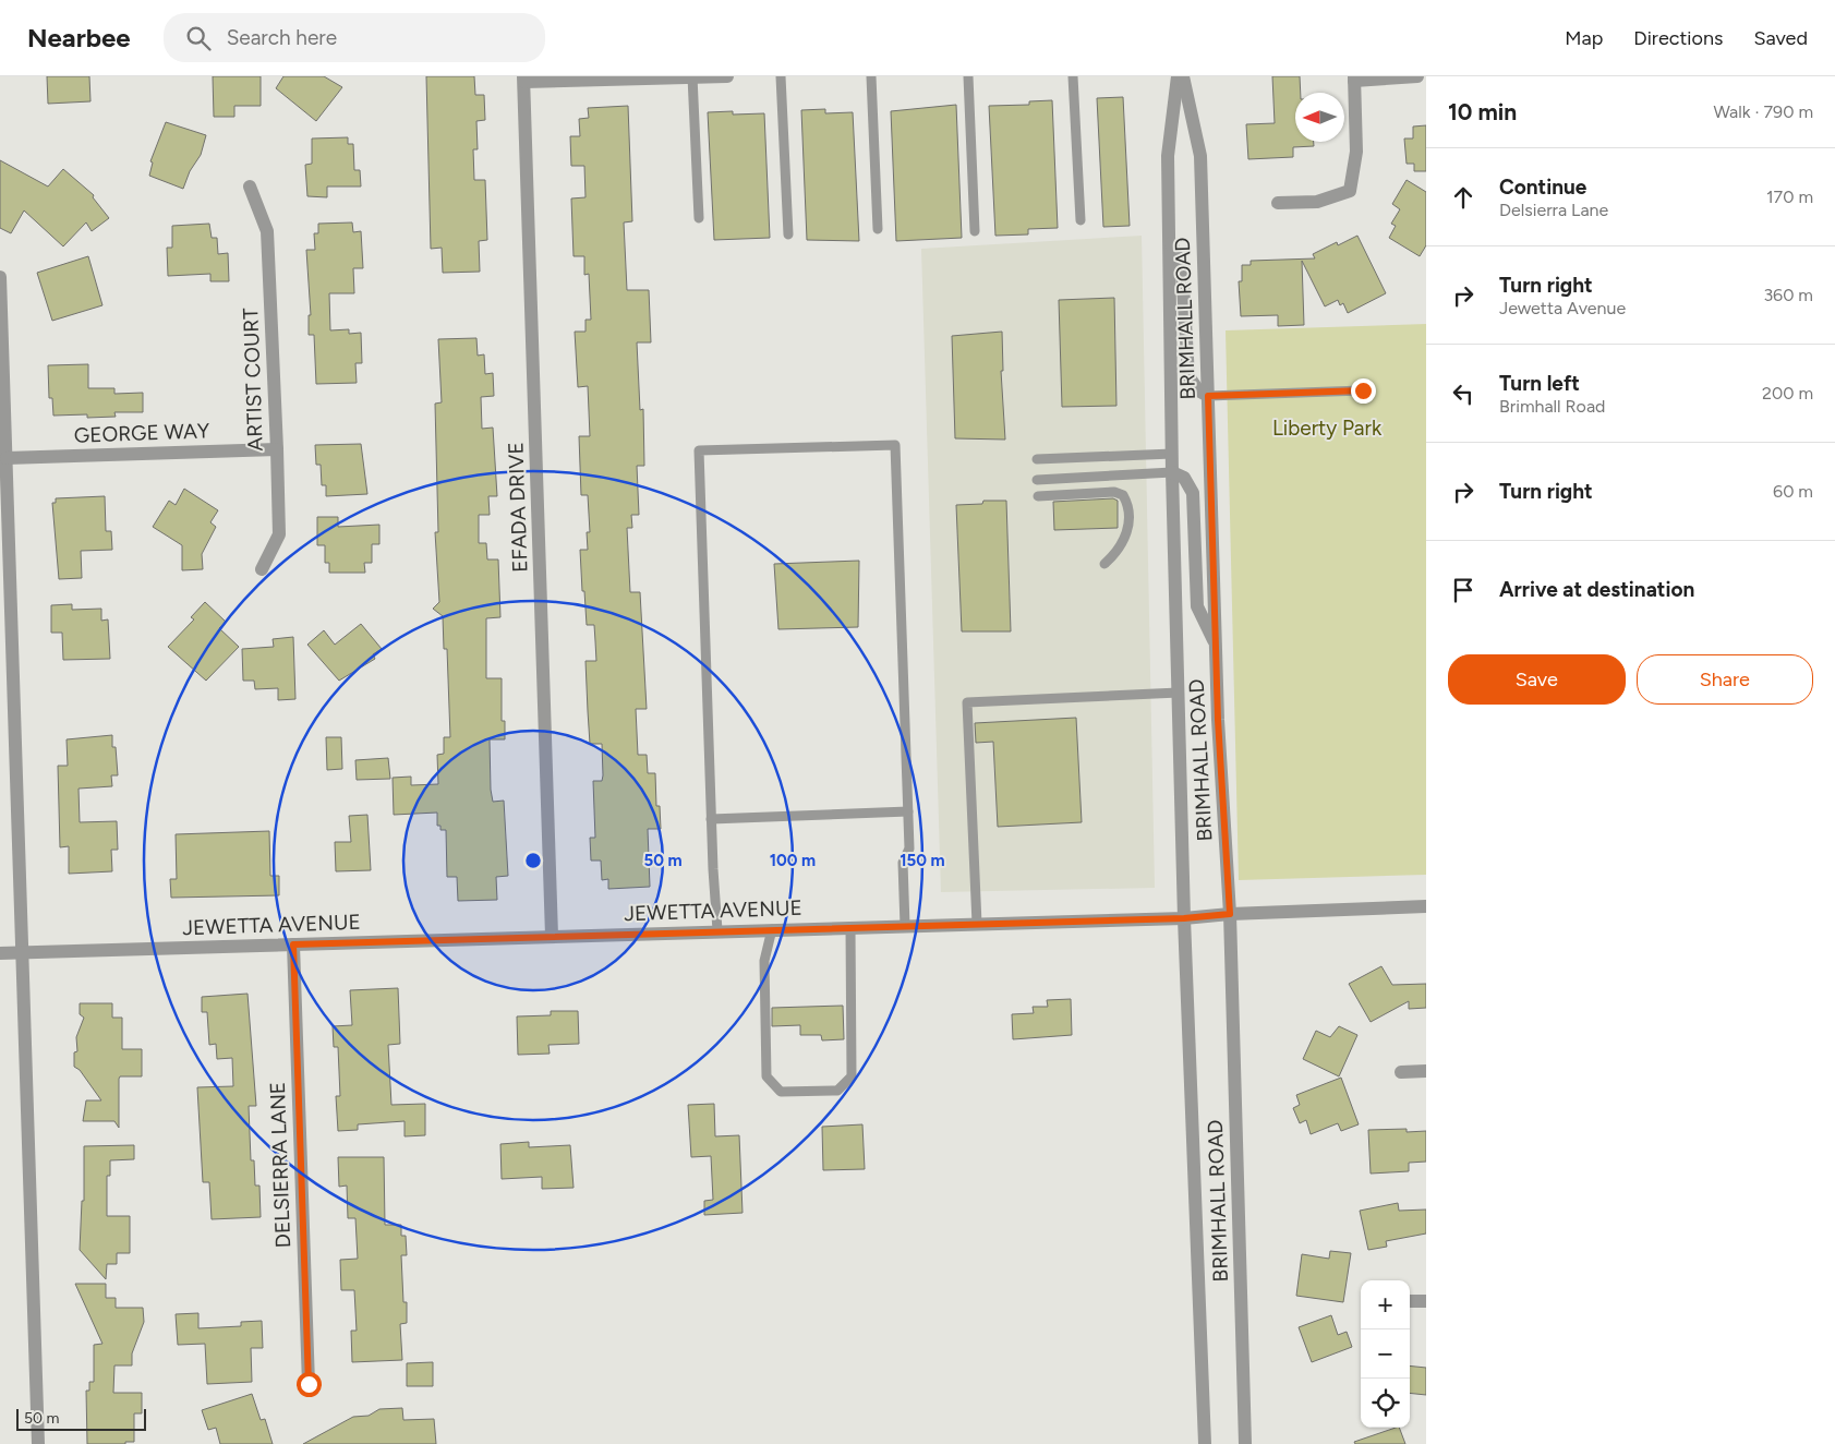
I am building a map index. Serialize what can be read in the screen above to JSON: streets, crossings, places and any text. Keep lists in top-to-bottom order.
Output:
{
  "streets": {
    "street": [
      "BRIMHALL ROAD",
      "ARTIST COURT",
      "GEORGE WAY",
      "EFADA DRIVE",
      "JEWETTA AVENUE",
      "DELSIERRA LANE"
    ]
  },
  "crossings": [
    ["BRIMHALL ROAD", "JEWETTA AVENUE"],
    ["ARTIST COURT", "GEORGE WAY"],
    ["EFADA DRIVE", "JEWETTA AVENUE"],
    ["JEWETTA AVENUE", "DELSIERRA LANE"]
  ],
  "parks": ["Liberty Park"],
  "scale_bar": "50 m",
  "north": "left",
  "page": {
    "header": "Nearbee",
    "search": "Search here",
    "nav": ["Map", "Directions", "Saved"],
    "heading": ["10 min", "Walk · 790 m"],
    "list": [
      ["Continue", "Delsierra Lane", "170 m"],
      ["Turn right", "Jewetta Avenue", "360 m"],
      ["Turn left", "Brimhall Road", "200 m"],
      ["Turn right", "60 m"],
      "Arrive at destination"
    ],
    "buttons": ["Save", "Share"],
    "map_buttons": ["+", "−"],
    "scale": "50 m"
  },
  "rings": ["50 m", "100 m", "150 m"]
}
